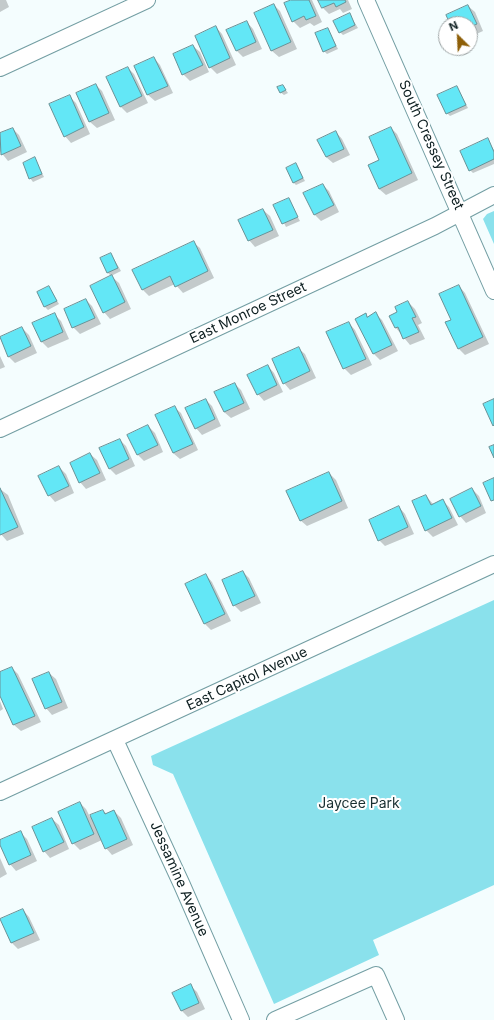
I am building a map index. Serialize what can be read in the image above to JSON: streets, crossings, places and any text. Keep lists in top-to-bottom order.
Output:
{
  "streets": {
    "street": [
      "South Cressey Street",
      "East Monroe Street",
      "East Capitol Avenue",
      "Jessamine Avenue"
    ]
  },
  "crossings": [
    ["South Cressey Street", "East Monroe Street"],
    ["East Capitol Avenue", "Jessamine Avenue"]
  ],
  "parks": ["Jaycee Park"],
  "north": "top left"
}
